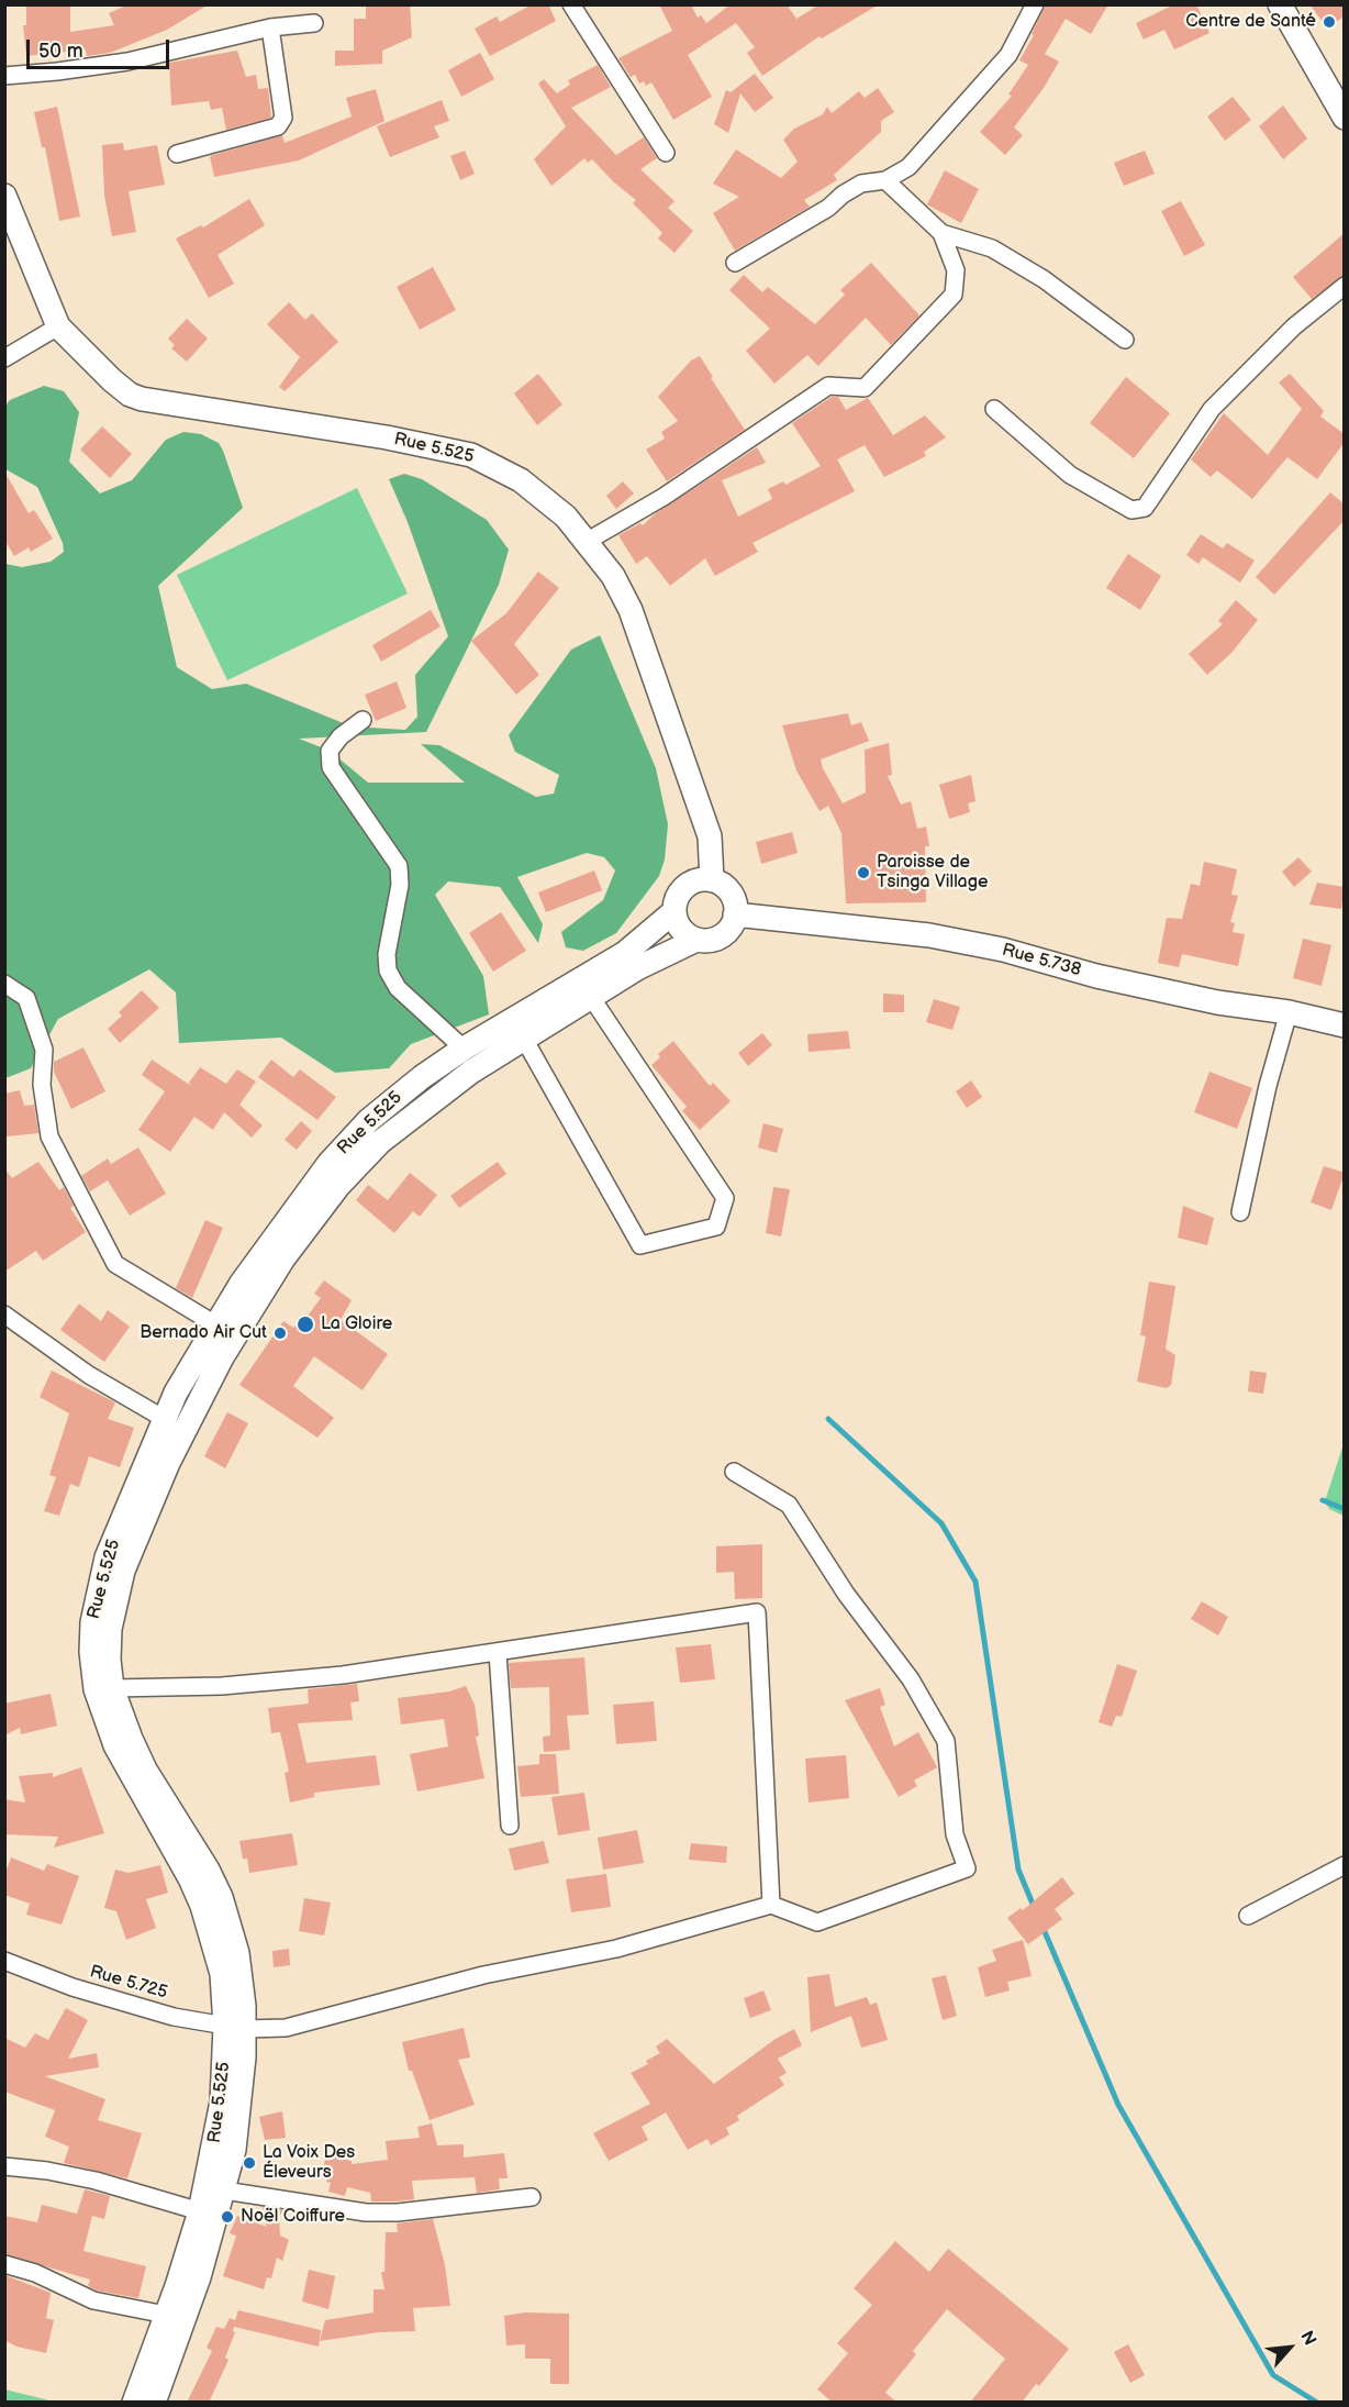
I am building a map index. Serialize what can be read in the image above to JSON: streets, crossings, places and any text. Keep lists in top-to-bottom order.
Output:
{
  "streets": {
    "street": ["Rue 5.525", "Rue 5.738", "Rue 5.725"]
  },
  "crossings": [
    ["Rue 5.525", "Rue 5.738"],
    ["Rue 5.525", "Rue 5.725"]
  ],
  "places": [
    "Centre de Santé",
    "Paroisse de Tsinga Village",
    "La Gloire",
    "Bernado Air Cut",
    "La Voix Des Éleveurs",
    "Noël Coiffure"
  ],
  "scale_bar": "50 m",
  "north": "top right"
}
